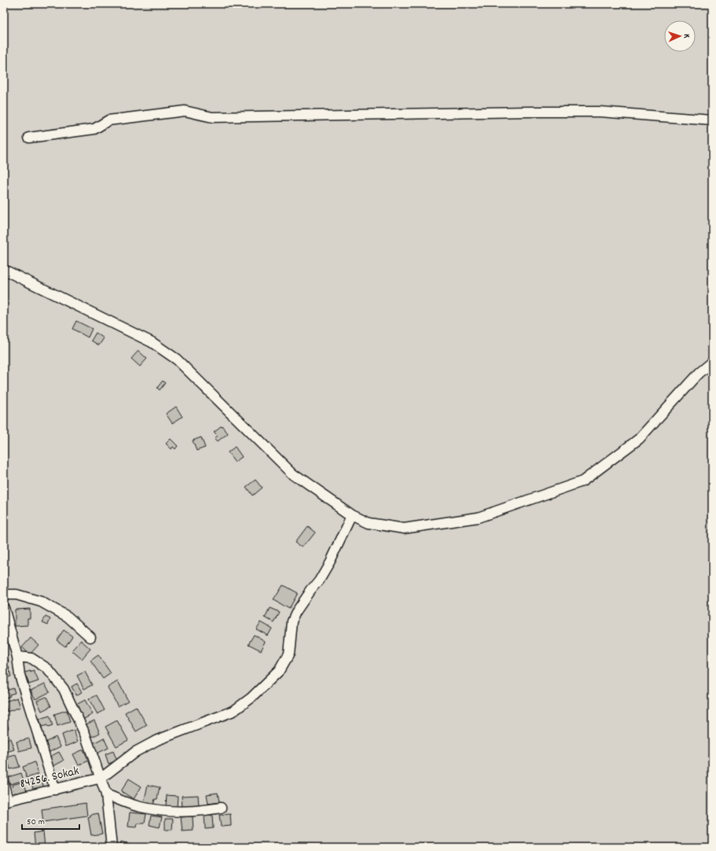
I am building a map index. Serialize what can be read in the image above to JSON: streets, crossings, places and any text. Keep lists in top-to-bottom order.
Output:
{
  "streets": {
    "street": ["84256. Sokak"]
  },
  "scale_bar": "50 m",
  "north": "right"
}
